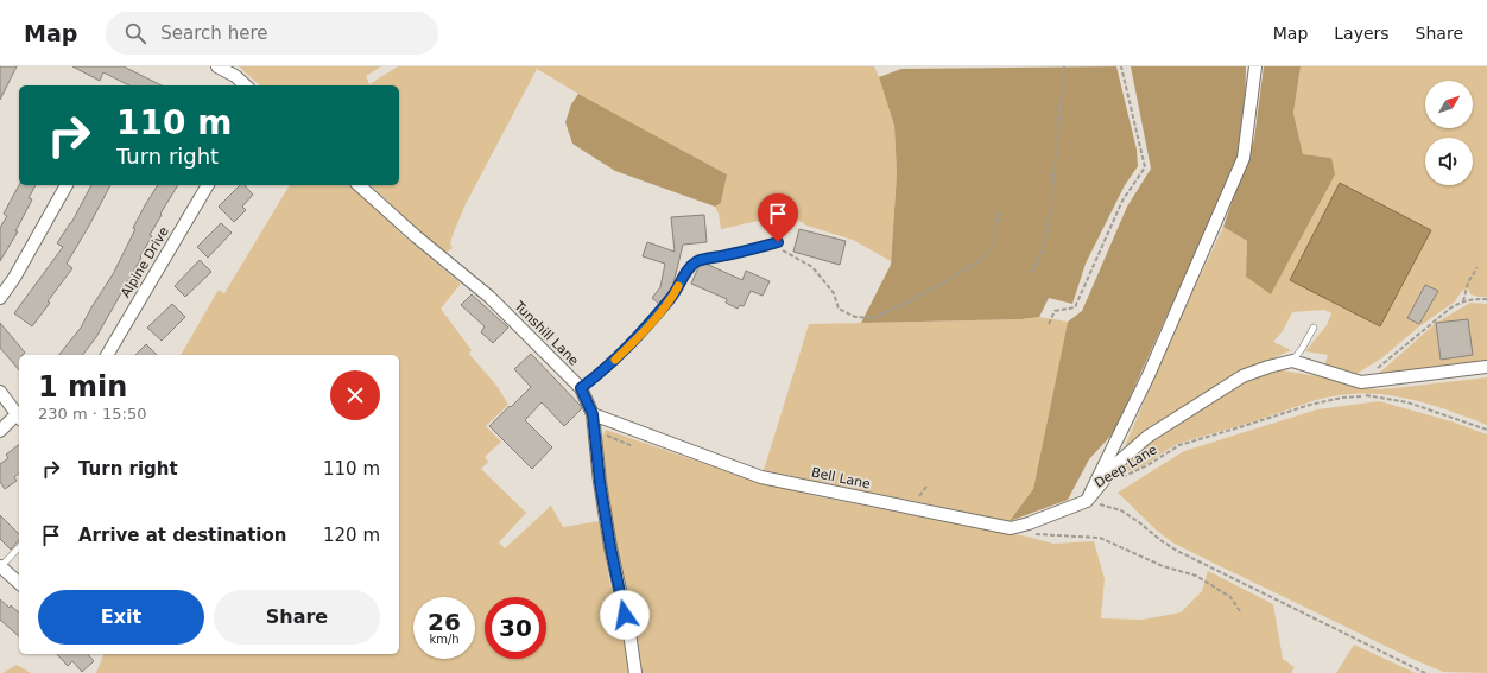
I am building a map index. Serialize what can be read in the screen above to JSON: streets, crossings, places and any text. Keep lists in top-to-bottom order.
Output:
{
  "streets": {
    "street": ["Alpine Drive", "Tunshill Lane", "Bell Lane"],
    "path": ["Deep Lane"]
  },
  "crossings": [
    ["Tunshill Lane", "Bell Lane"],
    ["Deep Lane", "Bell Lane"]
  ],
  "north": "top right",
  "page": {
    "header": "Map",
    "search": "Search here",
    "nav": ["Map", "Layers", "Share"],
    "turn": ["110 m", "Turn right"],
    "heading": ["1 min", "230 m · 15:50"],
    "list": [
      {
        "name": "Turn right",
        "value": "110 m"
      },
      {
        "name": "Arrive at destination",
        "value": "120 m"
      }
    ],
    "buttons": ["Exit", "Share"],
    "speed": "26 km/h",
    "limit": "30"
  }
}
